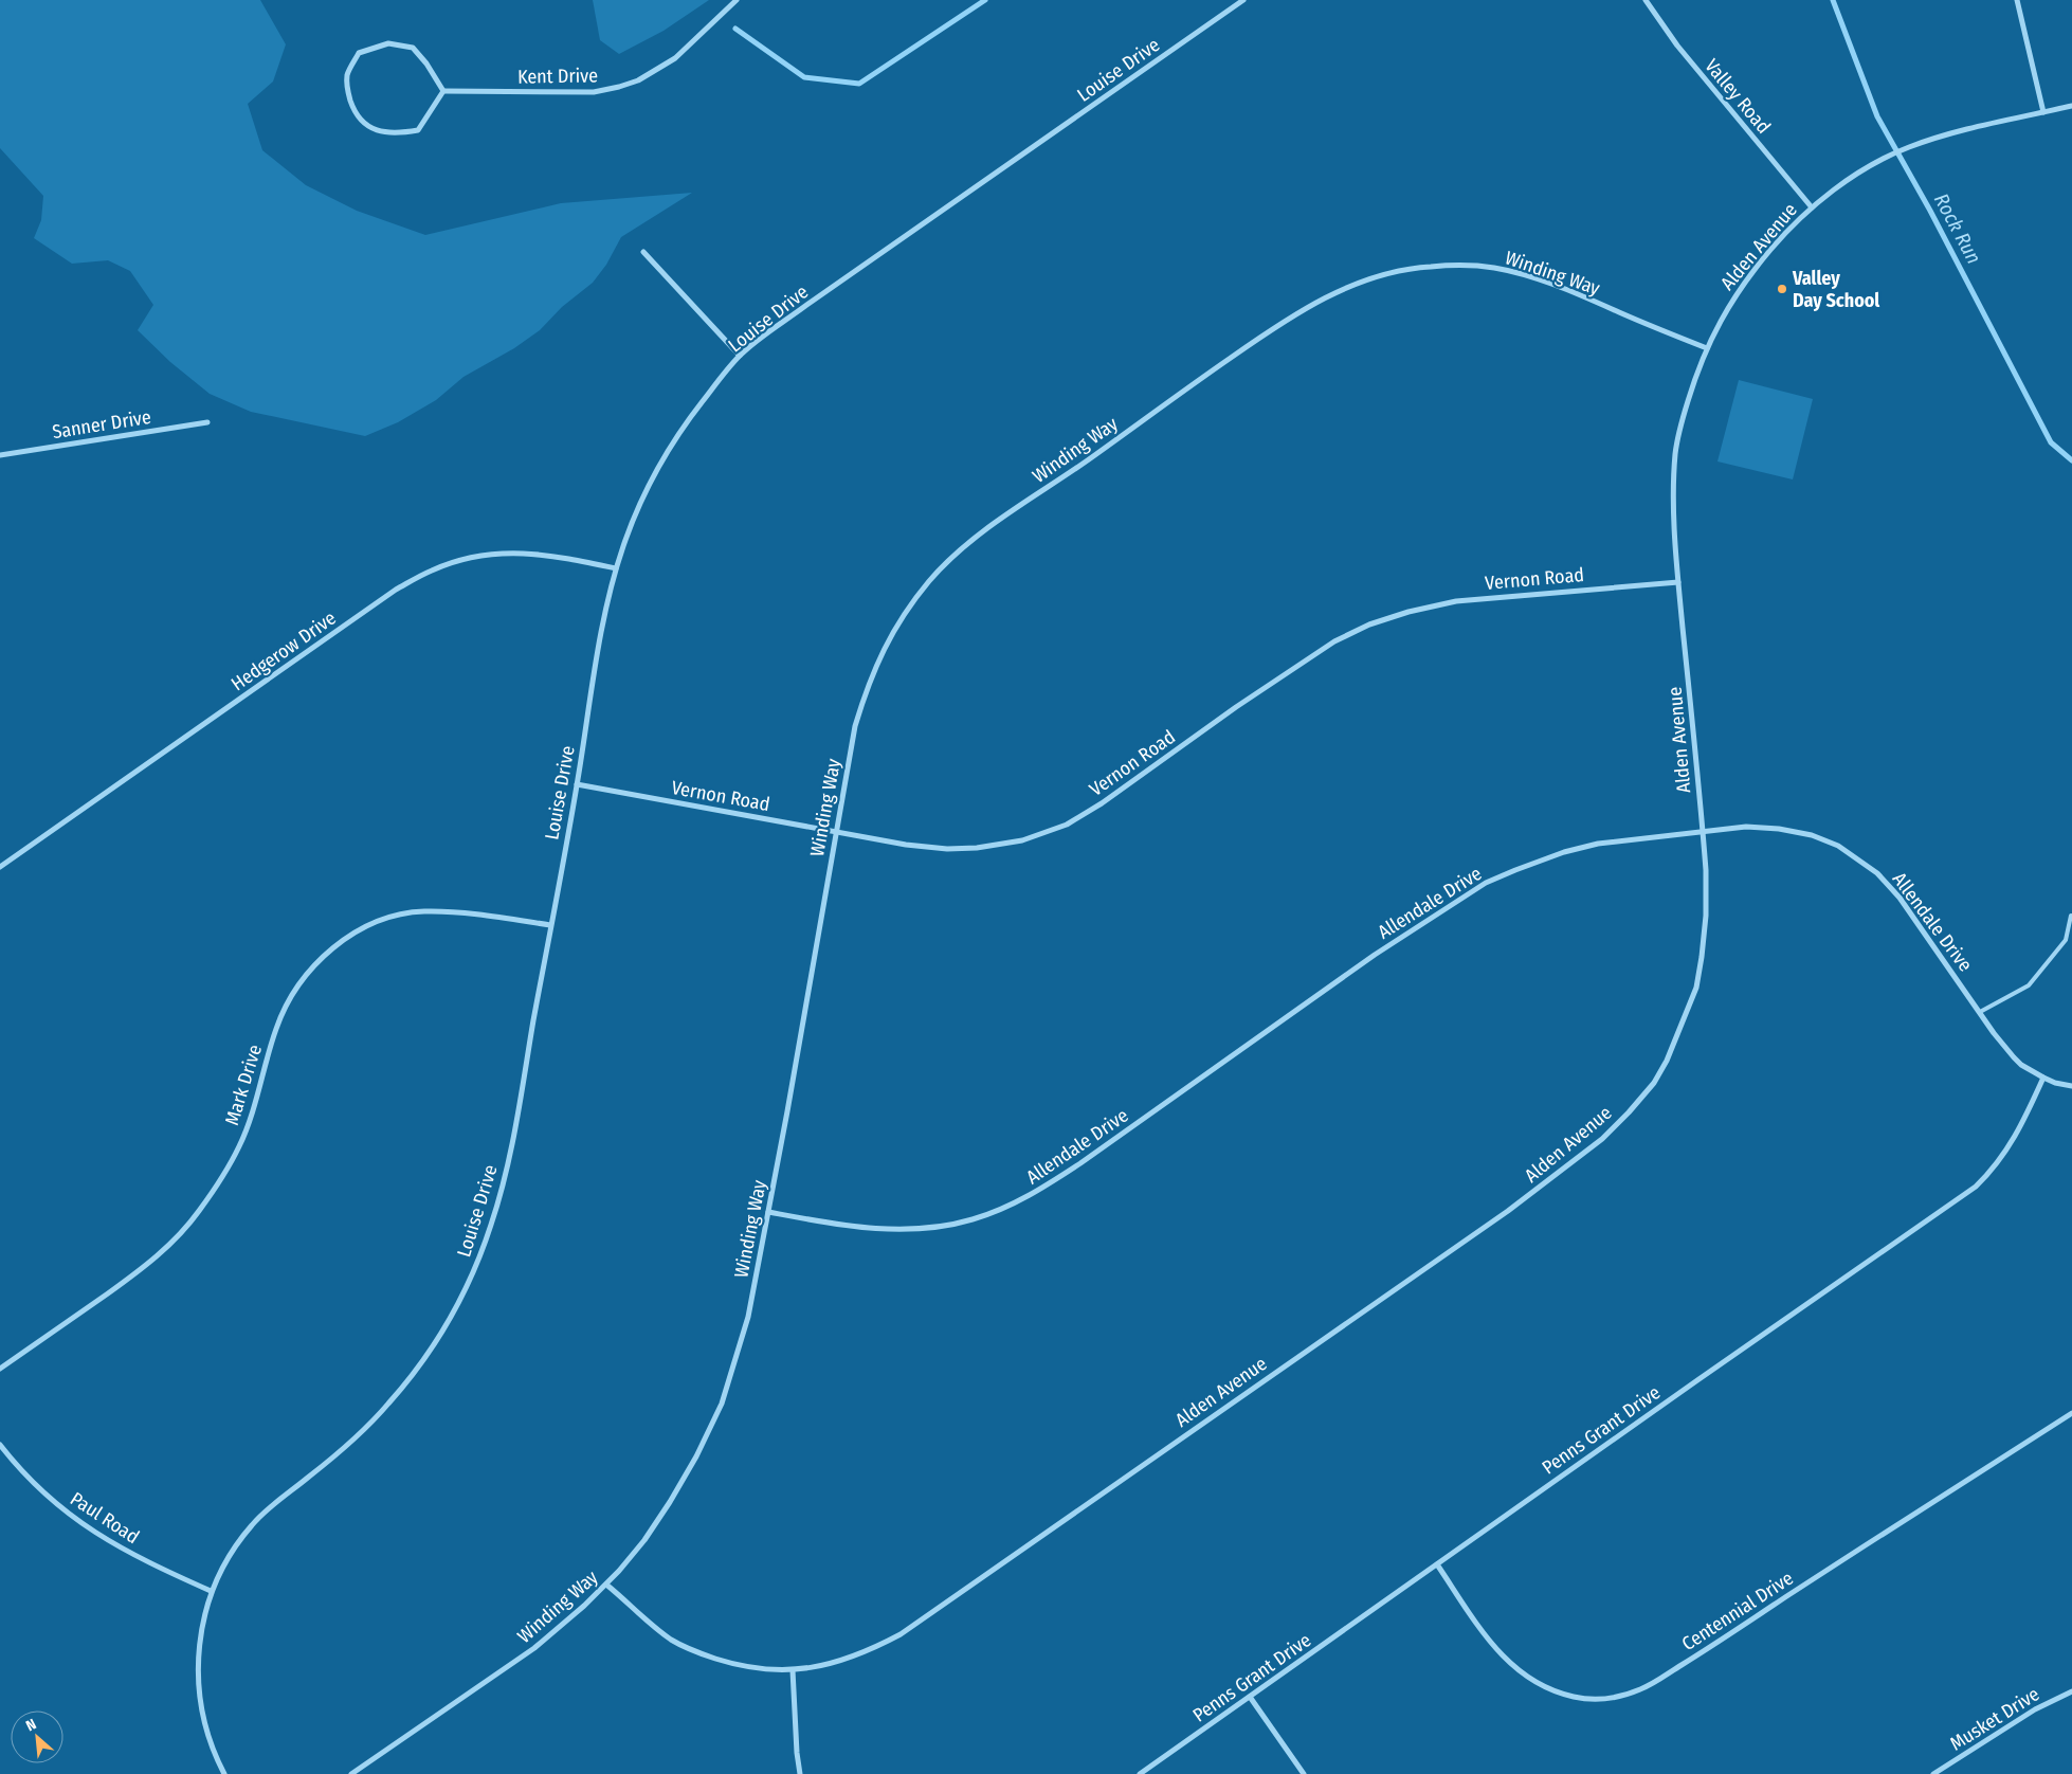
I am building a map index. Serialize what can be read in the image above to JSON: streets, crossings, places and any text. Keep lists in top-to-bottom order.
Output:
{
  "streets": {
    "street": [
      "Louise Drive",
      "Kent Drive",
      "Valley Road",
      "Alden Avenue",
      "Winding Way",
      "Sanner Drive",
      "Vernon Road",
      "Hedgerow Drive",
      "Allendale Drive",
      "Mark Drive",
      "Penns Grant Drive",
      "Paul Road",
      "Centennial Drive",
      "Musket Drive"
    ]
  },
  "crossings": [
    ["Louise Drive", "Vernon Road"],
    ["Louise Drive", "Hedgerow Drive"],
    ["Louise Drive", "Mark Drive"],
    ["Louise Drive", "Paul Road"],
    ["Valley Road", "Alden Avenue"],
    ["Alden Avenue", "Winding Way"],
    ["Alden Avenue", "Vernon Road"],
    ["Alden Avenue", "Allendale Drive"],
    ["Winding Way", "Vernon Road"],
    ["Winding Way", "Allendale Drive"],
    ["Allendale Drive", "Penns Grant Drive"],
    ["Penns Grant Drive", "Centennial Drive"]
  ],
  "water": ["Rock Run"],
  "places": ["Valley Day School"],
  "north": "top left"
}
